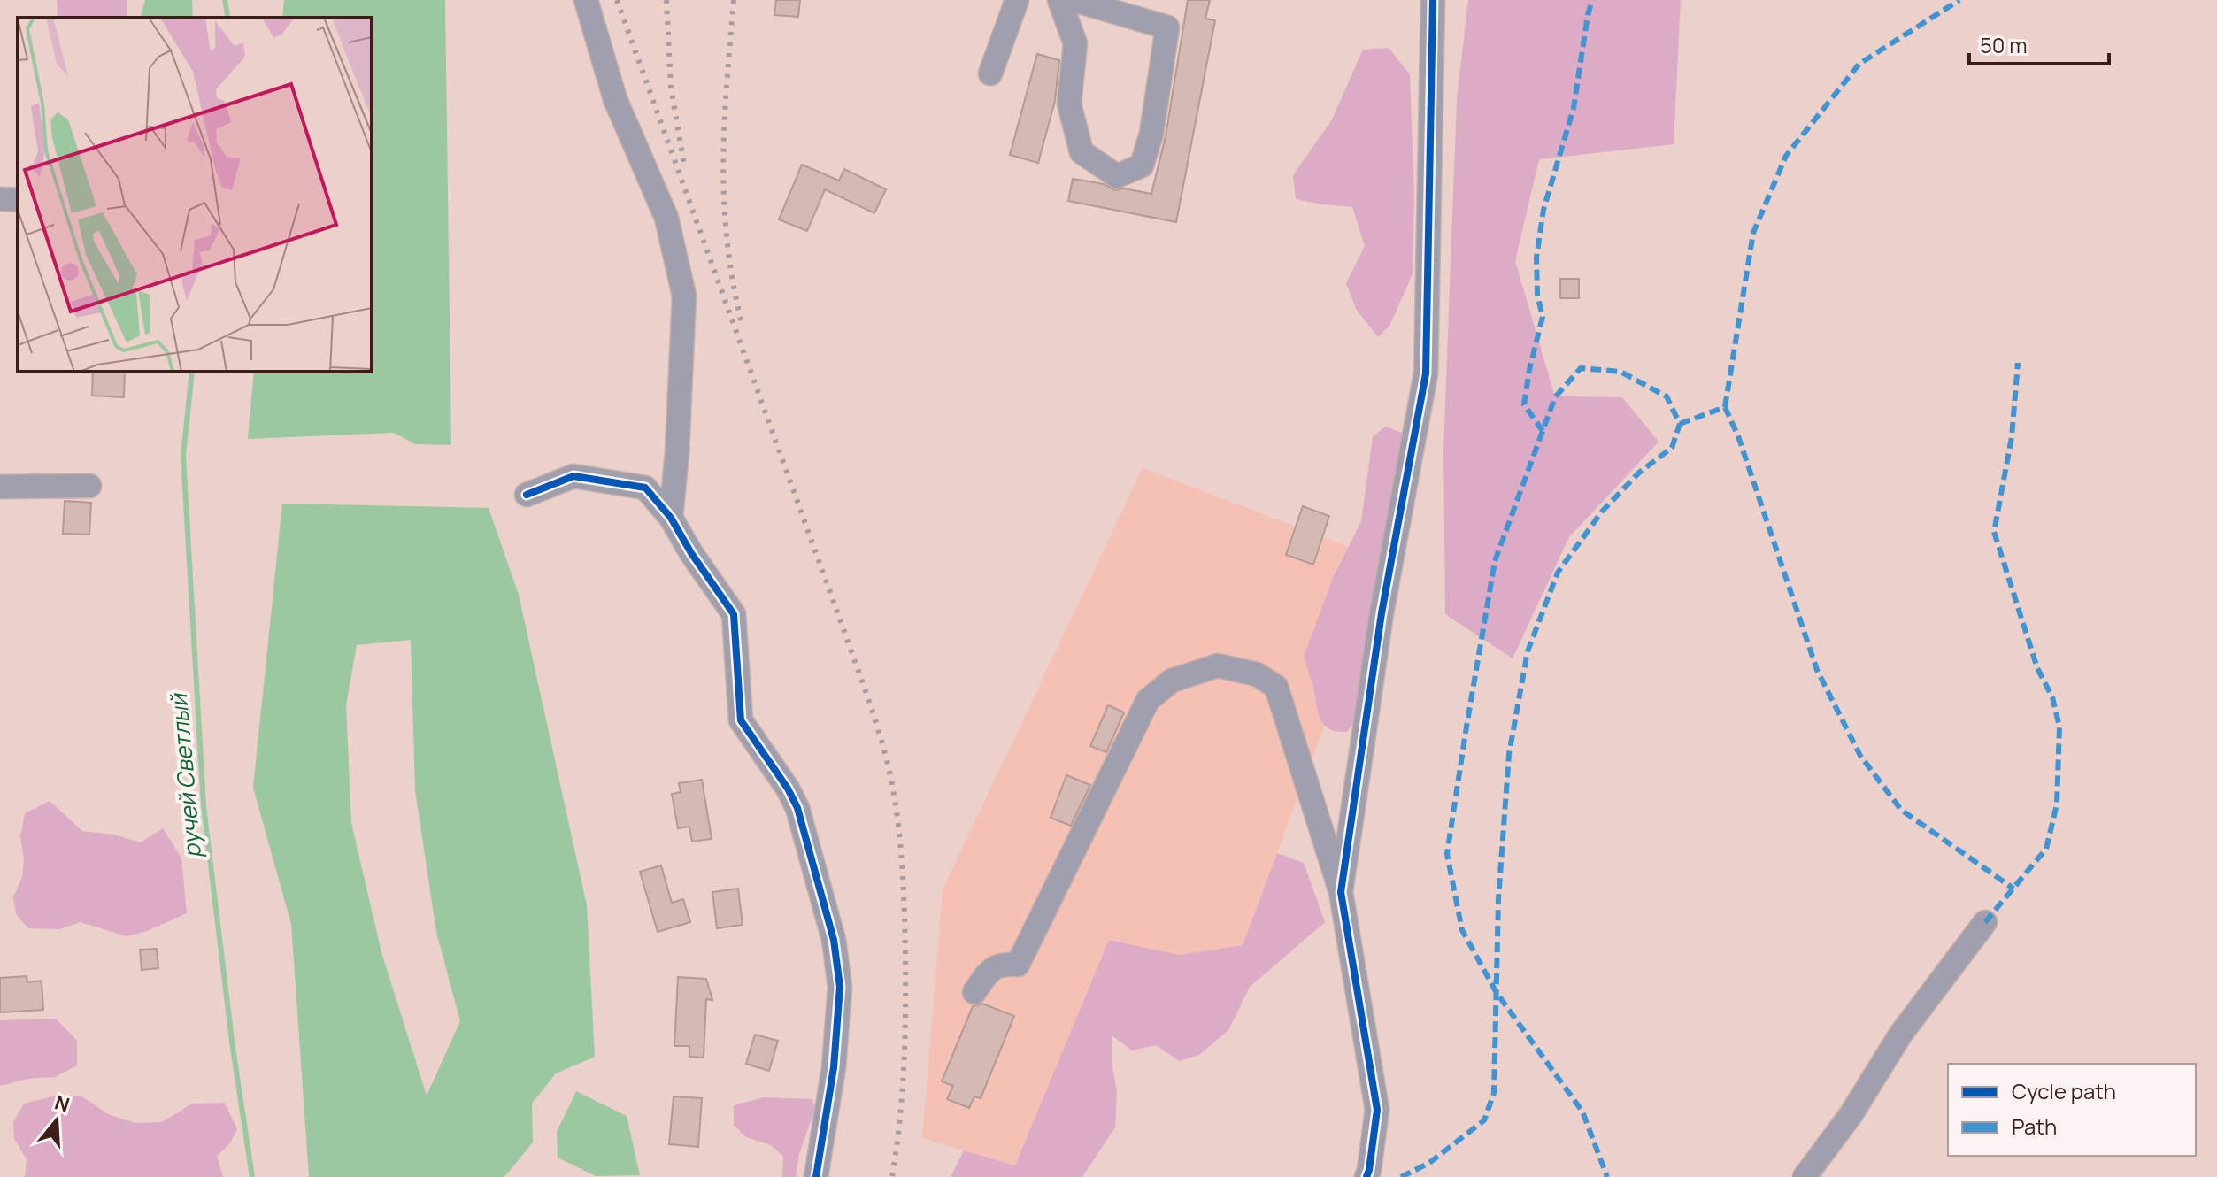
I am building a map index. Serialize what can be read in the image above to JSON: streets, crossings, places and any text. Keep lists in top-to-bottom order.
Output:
{
  "water": ["ручей Светлый"],
  "legend": ["Cycle path", "Path"],
  "scale_bar": "50 m",
  "north": "top"
}
